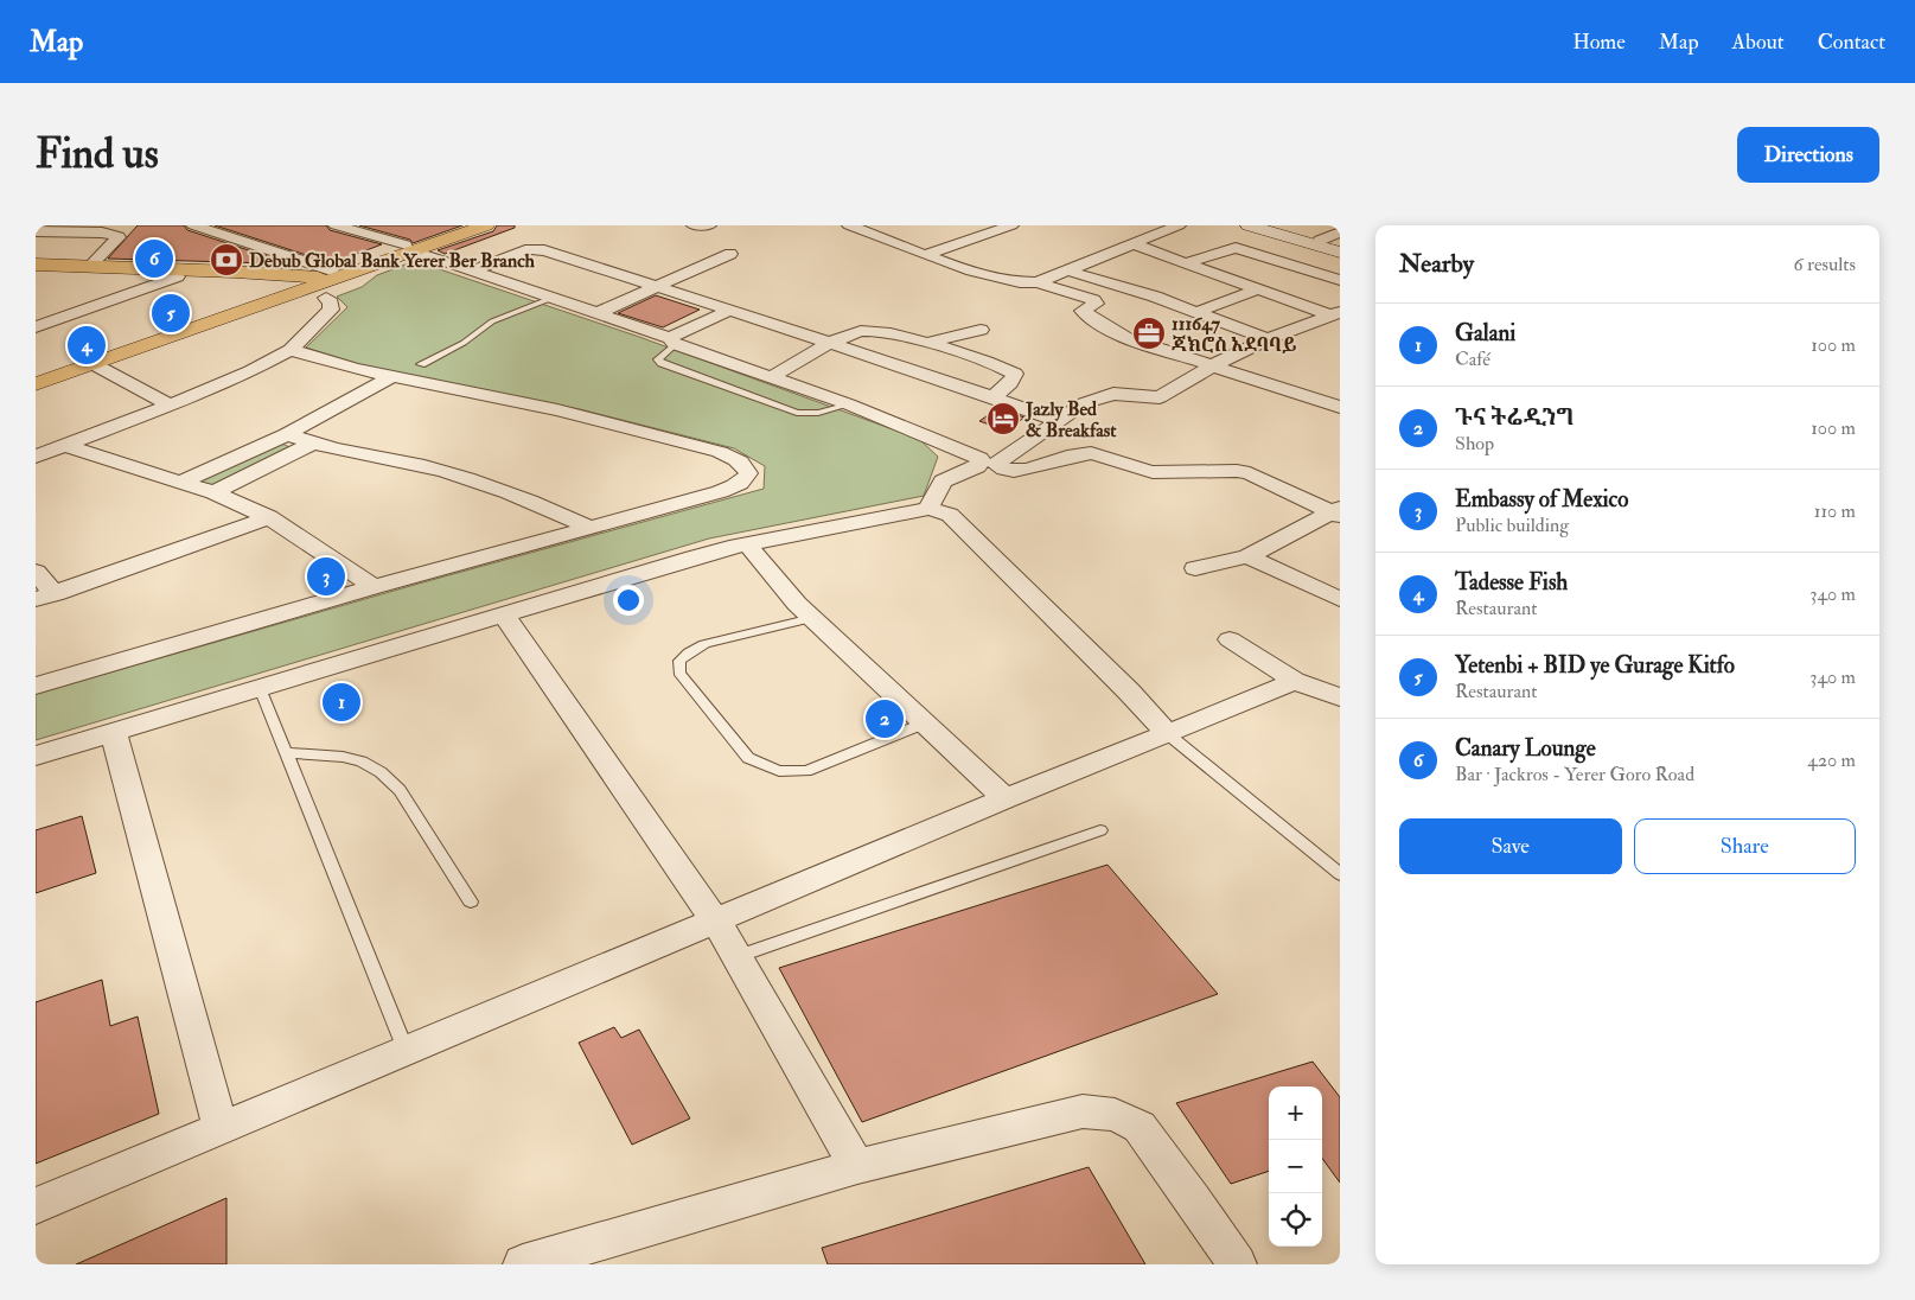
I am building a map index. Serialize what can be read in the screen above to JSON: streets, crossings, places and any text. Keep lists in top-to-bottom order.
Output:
{
  "places": {
    "bank": ["Debub Global Bank Yerer Ber Branch"],
    "office": ["111647 ጃክሮስ አደባባይ"],
    "hotel": ["Jazly Bed & Breakfast"]
  },
  "page": {
    "header": "Map",
    "nav": [
      "Home",
      "Map",
      "About",
      "Contact"
    ],
    "buttons": [
      "Directions",
      ["Save", "Share"]
    ],
    "title": "Find us",
    "heading": ["Nearby", "6 results"],
    "pins": [
      "6",
      "5",
      "4",
      "3",
      "1",
      "2"
    ],
    "list": [
      {
        "mark": "1",
        "name": "Galani",
        "note": "Café",
        "value": "100 m"
      },
      {
        "mark": "2",
        "name": "ጉና ትሬዲንግ",
        "note": "Shop",
        "value": "100 m"
      },
      {
        "mark": "3",
        "name": "Embassy of Mexico",
        "note": "Public building",
        "value": "110 m"
      },
      {
        "mark": "4",
        "name": "Tadesse Fish",
        "note": "Restaurant",
        "value": "340 m"
      },
      {
        "mark": "5",
        "name": "Yetenbi + BID ye Gurage Kitfo",
        "note": "Restaurant",
        "value": "340 m"
      },
      {
        "mark": "6",
        "name": "Canary Lounge",
        "note": "Bar · Jackros - Yerer Goro Road",
        "value": "420 m"
      }
    ],
    "map_buttons": ["+", "−"]
  }
}
